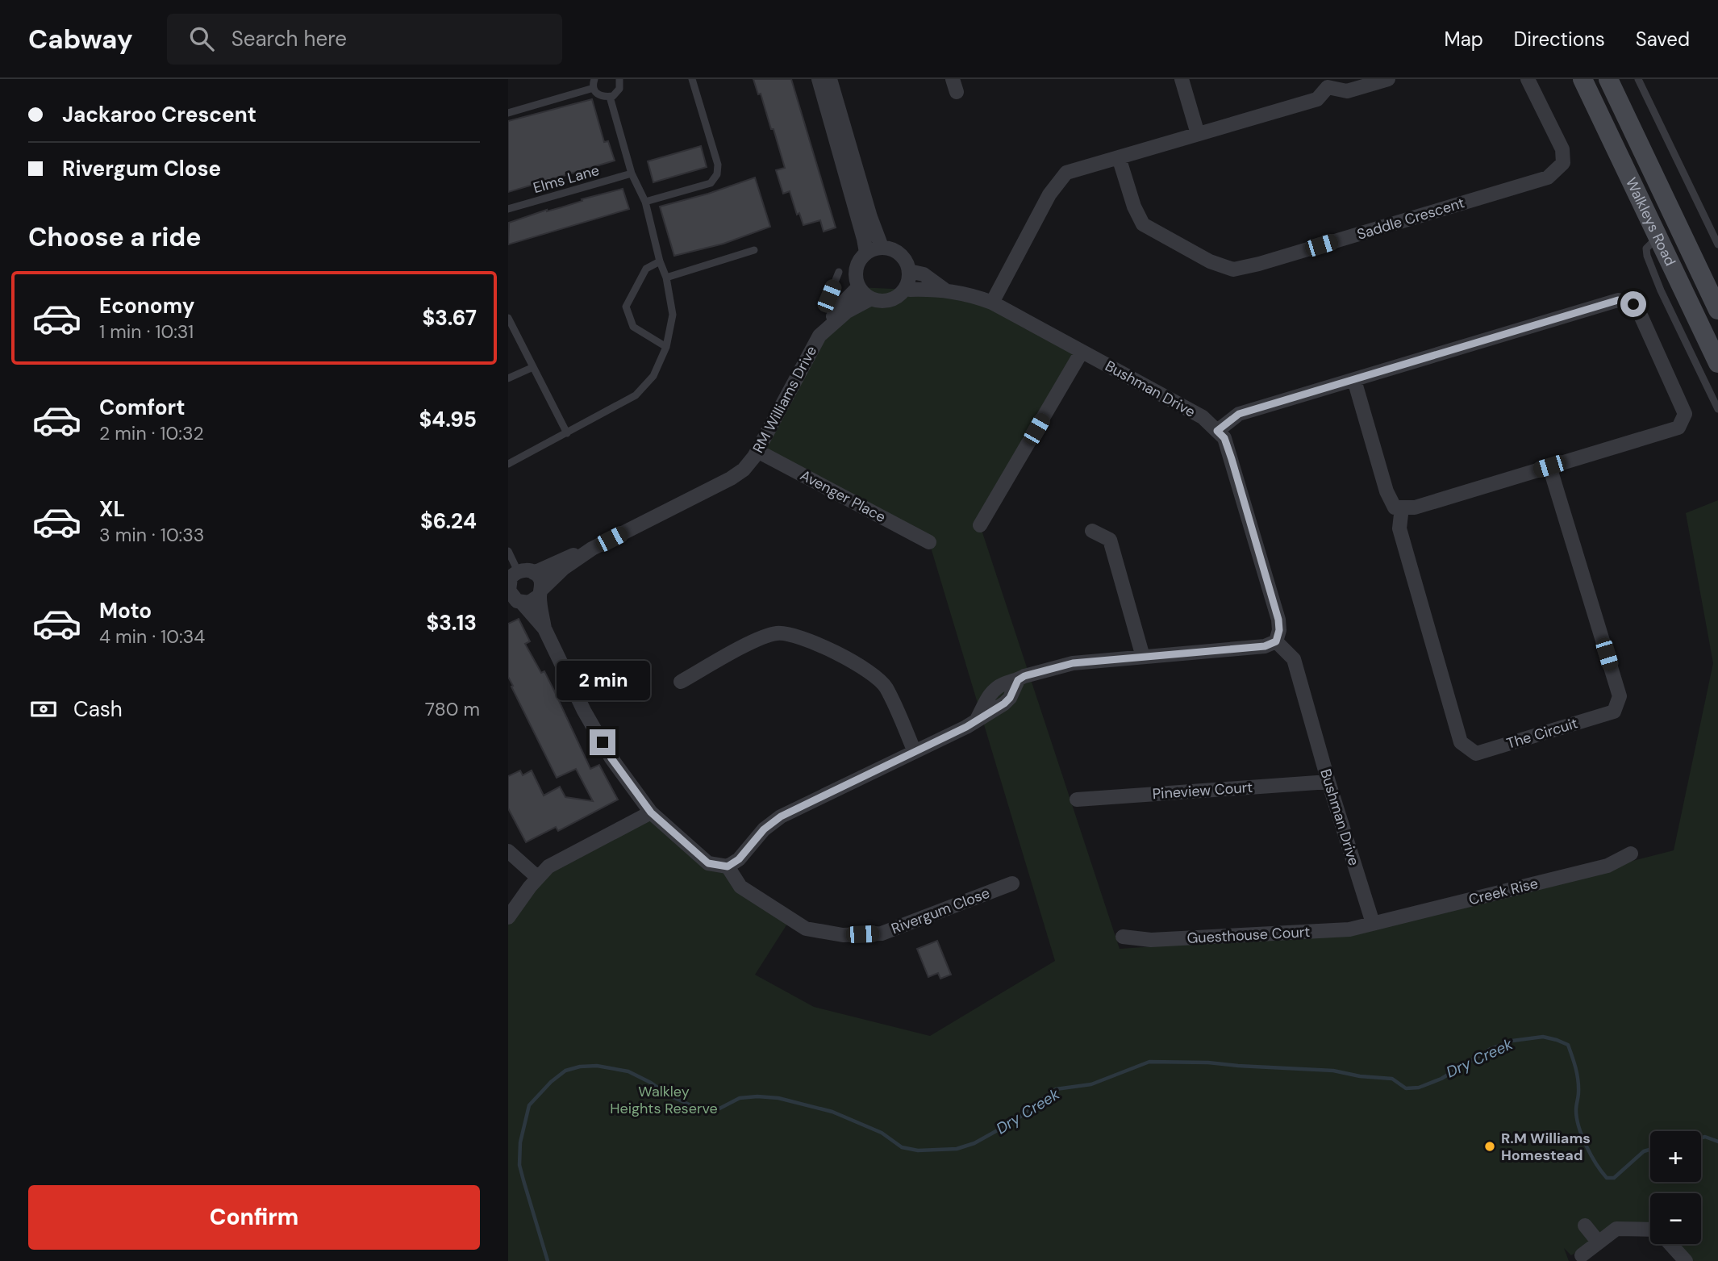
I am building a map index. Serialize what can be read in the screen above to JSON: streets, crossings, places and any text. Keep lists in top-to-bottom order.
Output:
{
  "streets": {
    "main road": ["Walkleys Road"],
    "street": [
      "Saddle Crescent",
      "Bushman Drive",
      "RM Williams Drive",
      "Avenger Place",
      "The Circuit",
      "Pineview Court",
      "Creek Rise",
      "Rivergum Close",
      "Guesthouse Court"
    ],
    "lane": ["Elms Lane"]
  },
  "crossings": [
    ["Bushman Drive", "RM Williams Drive"],
    ["Bushman Drive", "Pineview Court"],
    ["Bushman Drive", "Creek Rise"],
    ["Bushman Drive", "Guesthouse Court"],
    ["RM Williams Drive", "Avenger Place"],
    ["Creek Rise", "Guesthouse Court"]
  ],
  "water": ["Dry Creek"],
  "parks": ["Walkley Heights Reserve"],
  "places": ["R.M Williams Homestead"],
  "page": {
    "header": "Cabway",
    "search": "Search here",
    "nav": ["Map", "Directions", "Saved"],
    "banner": ["Jackaroo Crescent", "Rivergum Close"],
    "heading": "Choose a ride",
    "list": [
      {
        "name": "Economy",
        "note": "1 min · 10:31",
        "value": "$3.67"
      },
      {
        "name": "Comfort",
        "note": "2 min · 10:32",
        "value": "$4.95"
      },
      {
        "name": "XL",
        "note": "3 min · 10:33",
        "value": "$6.24"
      },
      {
        "name": "Moto",
        "note": "4 min · 10:34",
        "value": "$3.13"
      }
    ],
    "bubble": "2 min",
    "pay": ["Cash", "780 m"],
    "map_buttons": ["+", "−"],
    "buttons": "Confirm"
  }
}
